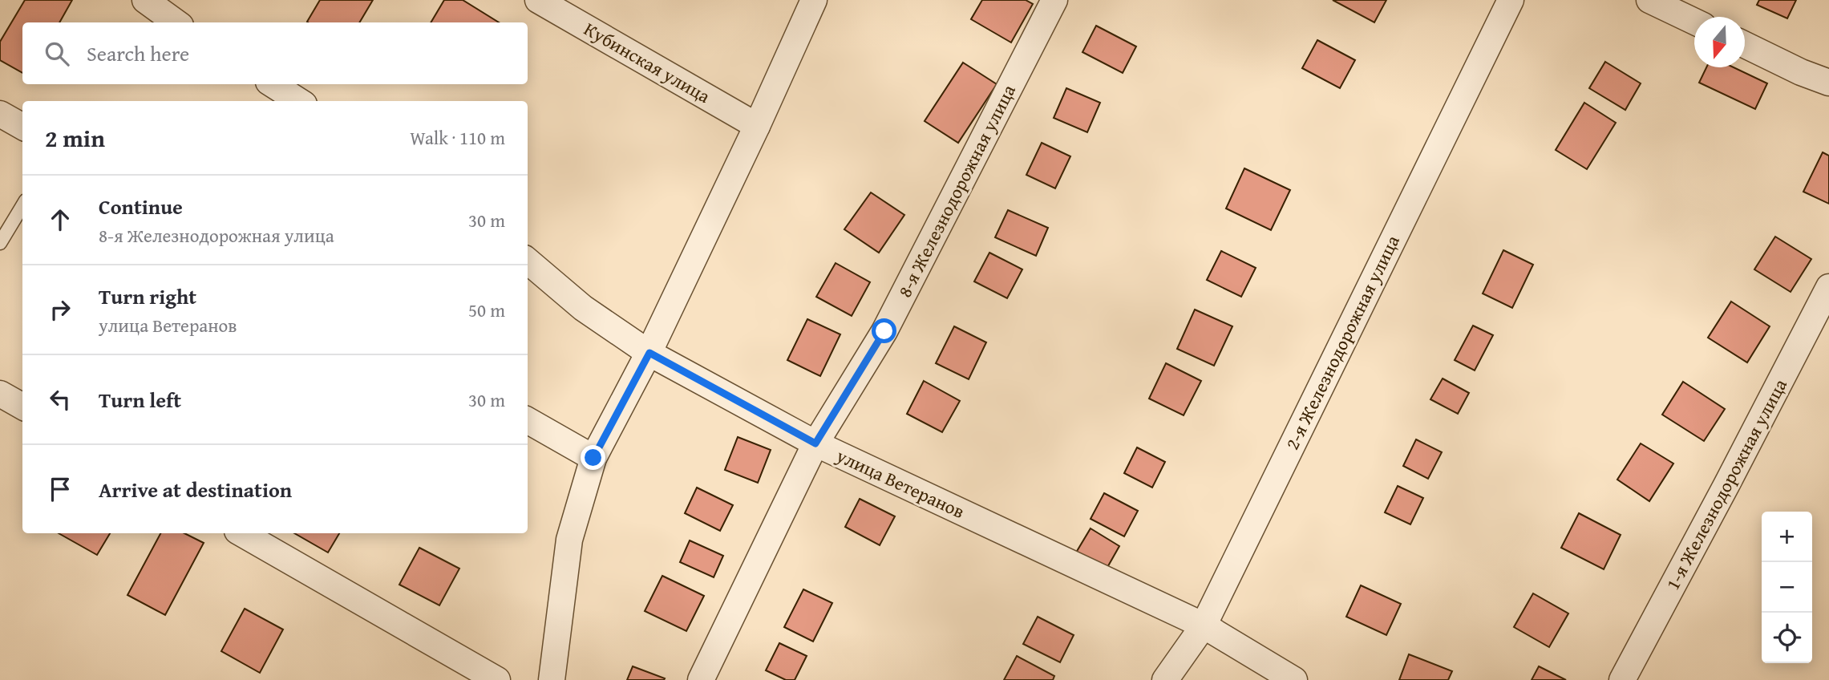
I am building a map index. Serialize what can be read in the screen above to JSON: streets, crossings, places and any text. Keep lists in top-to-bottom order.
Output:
{
  "streets": {
    "street": [
      "Кубинская улица",
      "8-я Железнодорожная улица",
      "2-я Железнодорожная улица",
      "улица Ветеранов",
      "1-я Железнодорожная улица"
    ]
  },
  "crossings": [
    ["8-я Железнодорожная улица", "улица Ветеранов"],
    ["2-я Железнодорожная улица", "улица Ветеранов"]
  ],
  "north": "bottom",
  "page": {
    "search": "Search here",
    "heading": ["2 min", "Walk · 110 m"],
    "list": [
      ["Continue", "8-я Железнодорожная улица", "30 m"],
      ["Turn right", "улица Ветеранов", "50 m"],
      ["Turn left", "30 m"],
      "Arrive at destination"
    ],
    "map_buttons": ["+", "−"]
  }
}
